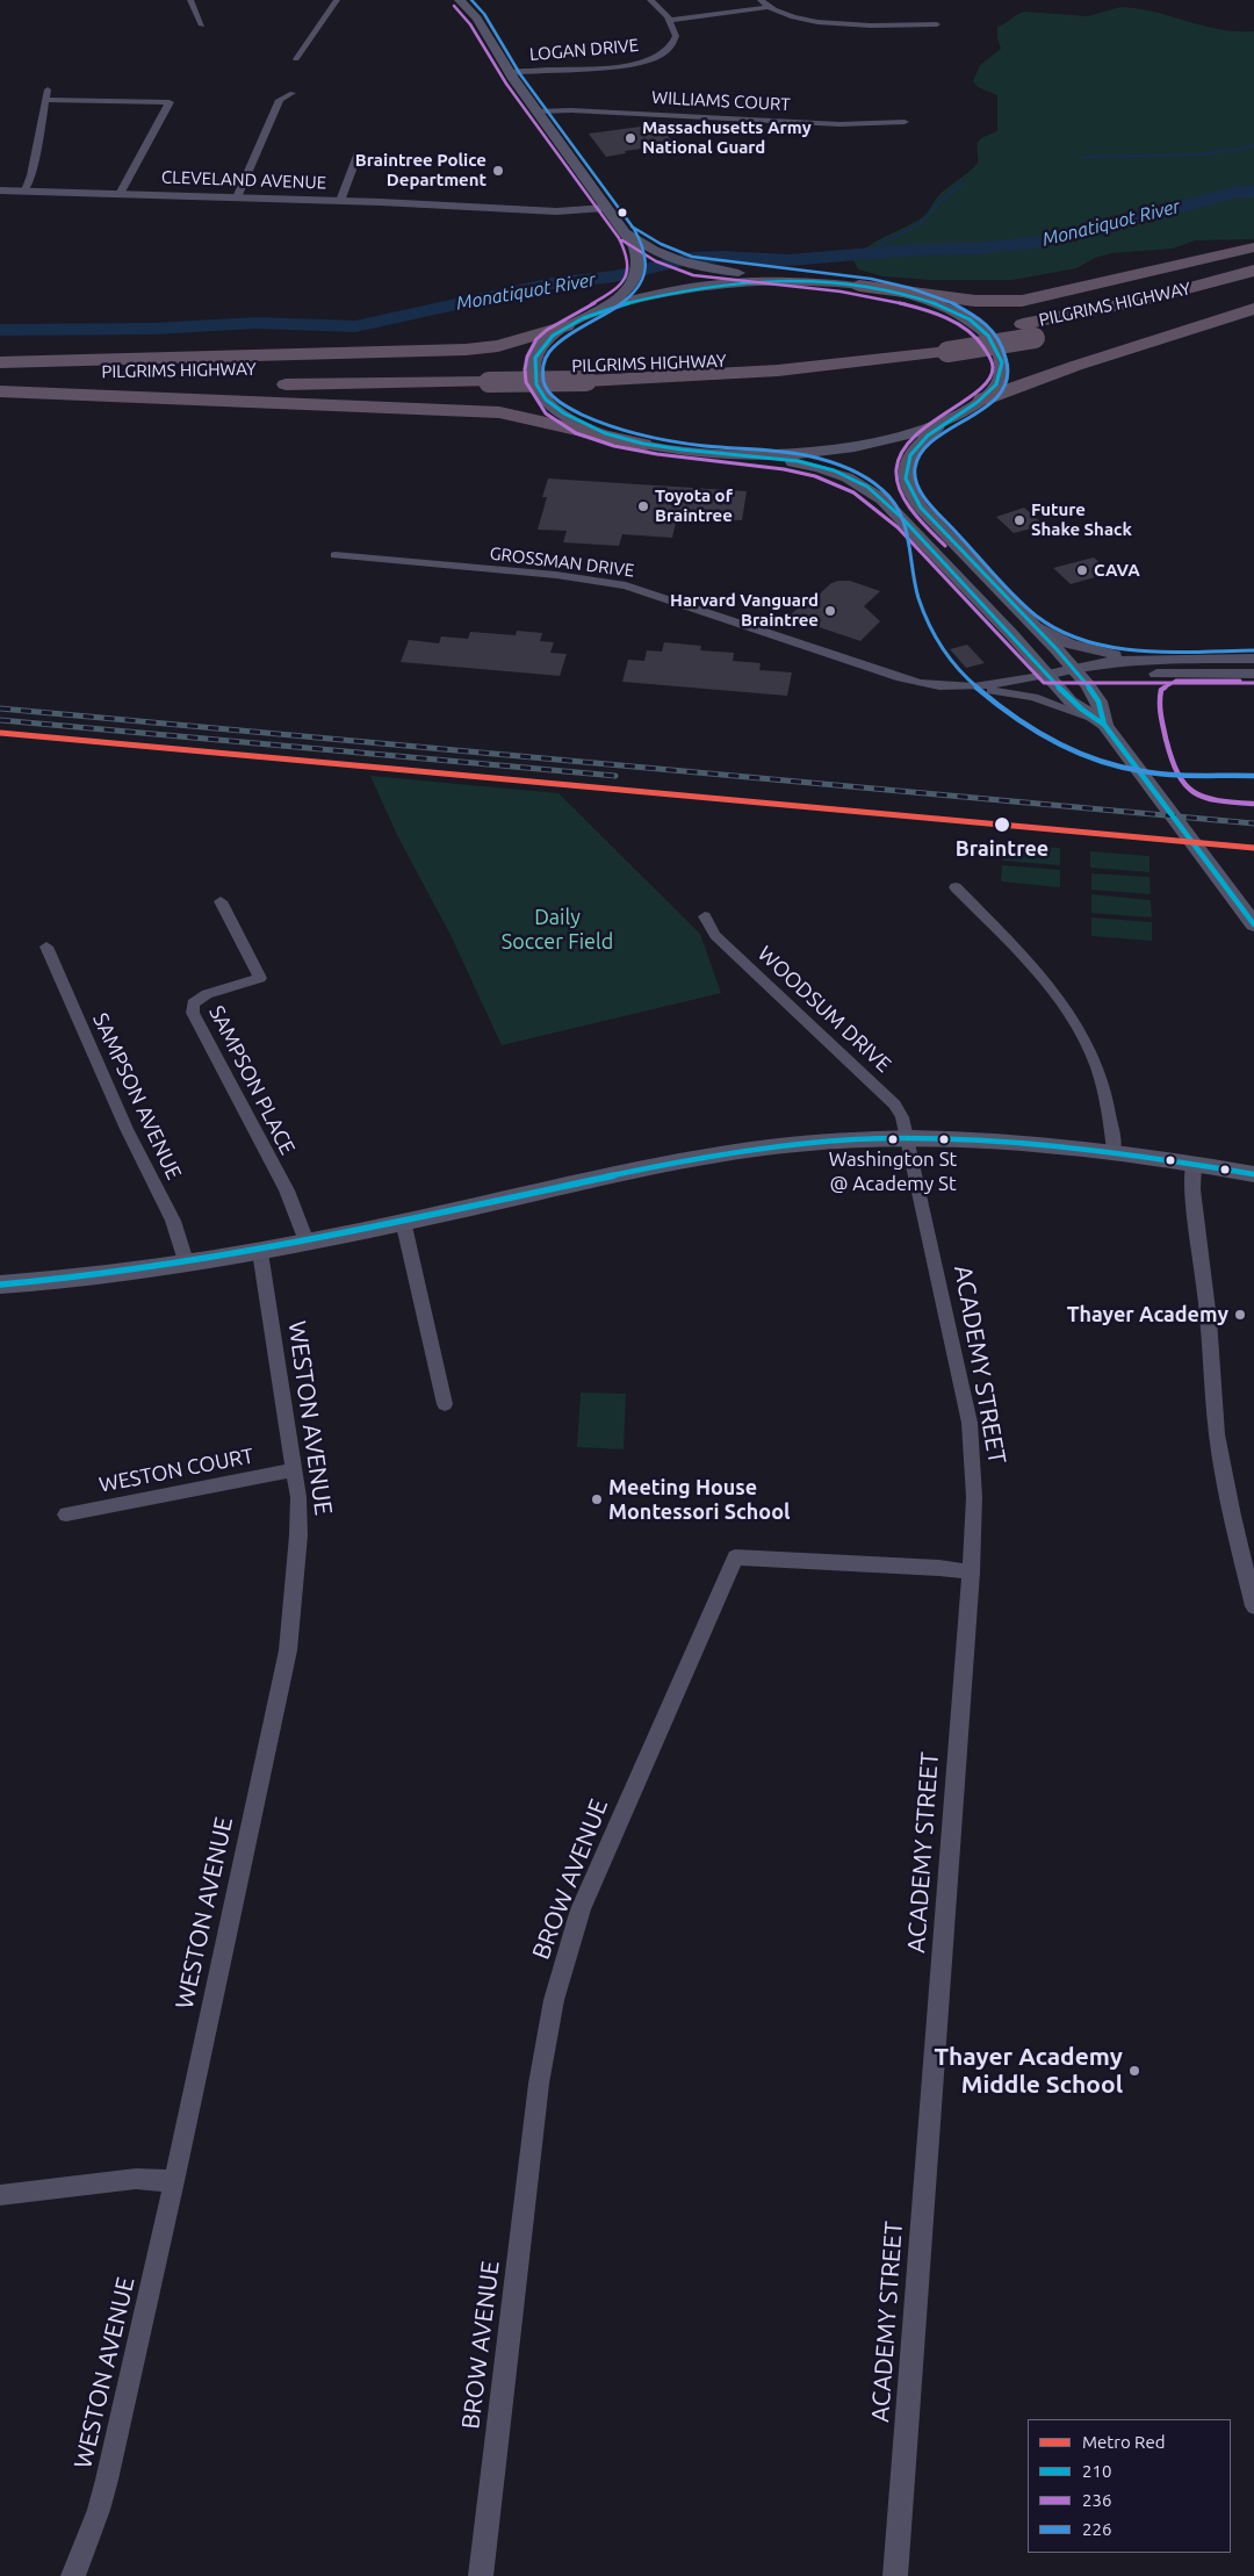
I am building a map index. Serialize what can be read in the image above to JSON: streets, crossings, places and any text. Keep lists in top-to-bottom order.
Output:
{
  "streets": {
    "highway": ["PILGRIMS HIGHWAY"],
    "street": [
      "LOGAN DRIVE",
      "WILLIAMS COURT",
      "CLEVELAND AVENUE",
      "GROSSMAN DRIVE",
      "WOODSUM DRIVE",
      "SAMPSON PLACE",
      "SAMPSON AVENUE",
      "ACADEMY STREET",
      "WESTON AVENUE",
      "WESTON COURT",
      "BROW AVENUE"
    ]
  },
  "crossings": [
    ["WOODSUM DRIVE", "ACADEMY STREET"],
    ["ACADEMY STREET", "BROW AVENUE"],
    ["WESTON AVENUE", "WESTON COURT"]
  ],
  "water": ["Monatiquot River"],
  "parks": ["Daily Soccer Field"],
  "places": [
    "Massachusetts Army National Guard",
    "Braintree Police Department",
    "Toyota of Braintree",
    "Future Shake Shack",
    "CAVA",
    "Harvard Vanguard Braintree",
    "Braintree",
    "Washington St @ Academy St",
    "Thayer Academy",
    "Meeting House Montessori School",
    "Thayer Academy Middle School"
  ],
  "lines": [
    "transit line 226",
    "transit line 236",
    "transit line 210",
    "metro line Red"
  ],
  "legend": [
    "Metro Red",
    "210",
    "236",
    "226"
  ]
}
